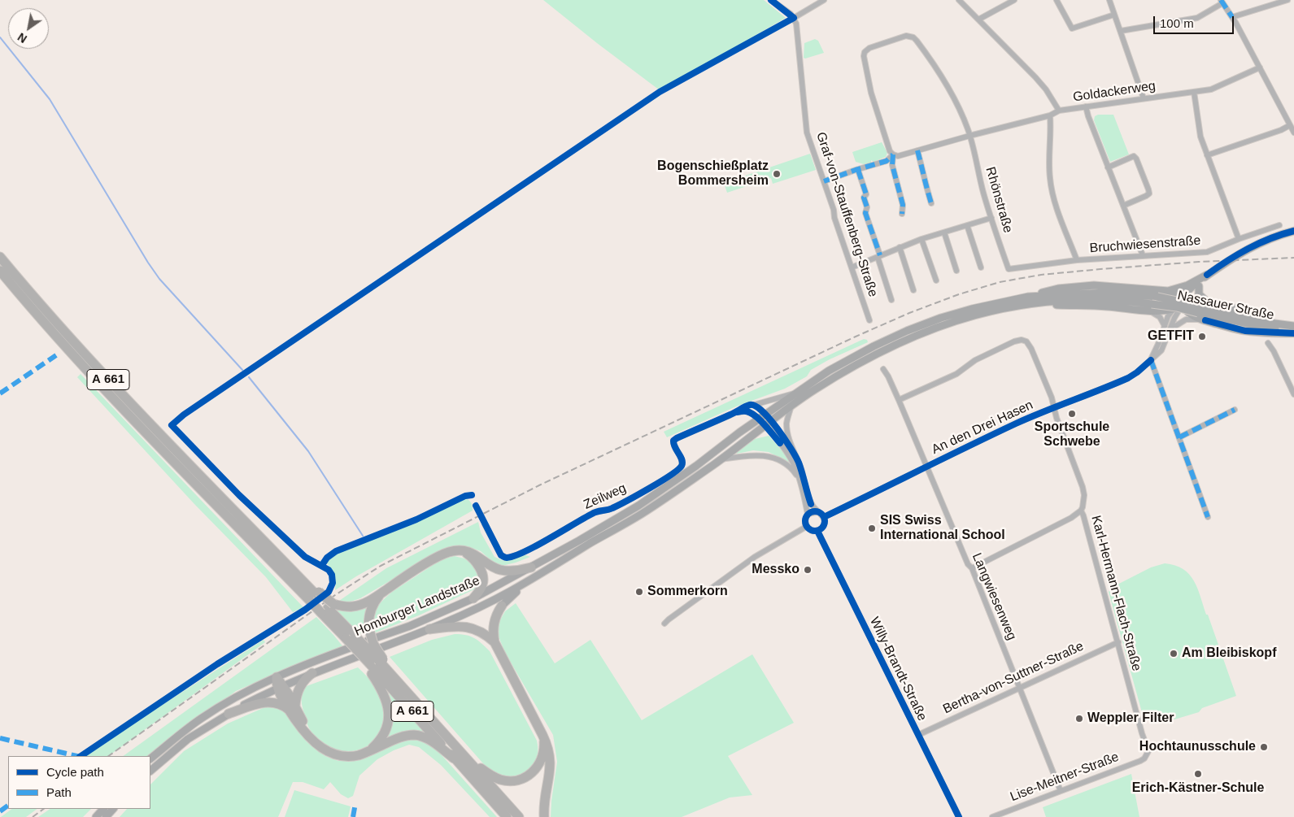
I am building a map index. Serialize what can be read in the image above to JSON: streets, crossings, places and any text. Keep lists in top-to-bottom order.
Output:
{
  "streets": {
    "highway": ["A 661"],
    "main road": ["Nassauer Straße", "Homburger Landstraße"],
    "street": [
      "Goldackerweg",
      "Rhönstraße",
      "Graf-von-Stauffenberg-Straße",
      "Bruchwiesenstraße",
      "An den Drei Hasen",
      "Zeilweg",
      "Karl-Hermann-Flach-Straße",
      "Langwiesenweg",
      "Willy-Brandt-Straße",
      "Bertha-von-Suttner-Straße",
      "Lise-Meitner-Straße"
    ]
  },
  "crossings": [
    ["Goldackerweg", "Rhönstraße"],
    ["Rhönstraße", "Bruchwiesenstraße"],
    ["Nassauer Straße", "Homburger Landstraße"],
    ["An den Drei Hasen", "Karl-Hermann-Flach-Straße"],
    ["An den Drei Hasen", "Langwiesenweg"],
    ["An den Drei Hasen", "Willy-Brandt-Straße"],
    ["Zeilweg", "Homburger Landstraße"],
    ["Karl-Hermann-Flach-Straße", "Langwiesenweg"],
    ["Karl-Hermann-Flach-Straße", "Bertha-von-Suttner-Straße"],
    ["Karl-Hermann-Flach-Straße", "Lise-Meitner-Straße"],
    ["Langwiesenweg", "Bertha-von-Suttner-Straße"],
    ["Langwiesenweg", "Lise-Meitner-Straße"],
    ["Willy-Brandt-Straße", "Bertha-von-Suttner-Straße"]
  ],
  "places": [
    "Bogenschießplatz Bommersheim",
    "GETFIT",
    "Sportschule Schwebe",
    "SIS Swiss International School",
    "Messko",
    "Sommerkorn",
    "Am Bleibiskopf",
    "Weppler Filter",
    "Hochtaunusschule",
    "Erich-Kästner-Schule"
  ],
  "legend": ["Cycle path", "Path"],
  "scale_bar": "100 m",
  "north": "bottom left"
}
